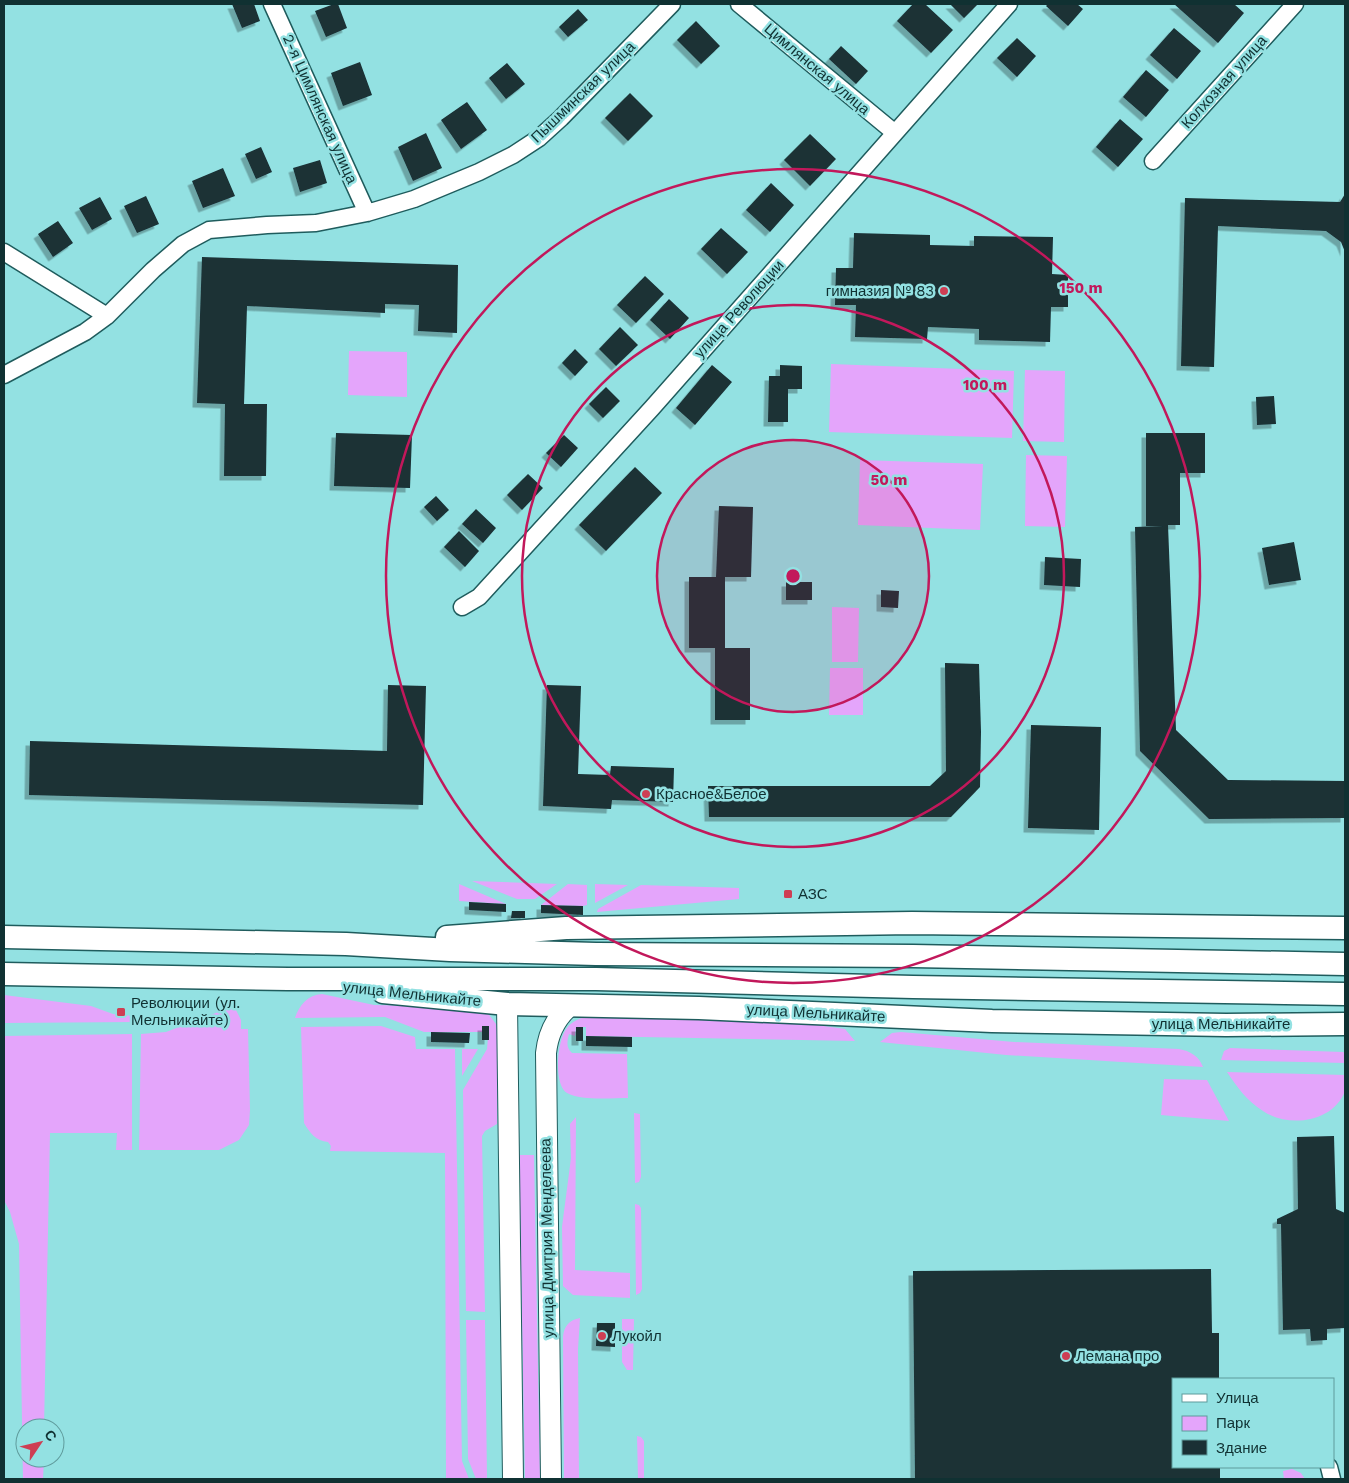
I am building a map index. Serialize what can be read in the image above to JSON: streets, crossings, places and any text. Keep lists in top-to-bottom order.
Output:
{
  "streets": {
    "main road": ["улица Мельникайте"],
    "street": [
      "Цимлянская улица",
      "Колхозная улица",
      "Пышминская улица",
      "2-я Цимлянская улица",
      "улица Революции",
      "улица Дмитрия Менделеева"
    ]
  },
  "crossings": [
    ["Цимлянская улица", "улица Революции"],
    ["Пышминская улица", "2-я Цимлянская улица"],
    ["улица Мельникайте", "улица Дмитрия Менделеева"]
  ],
  "places": {
    "other": [
      "гимназия № 83",
      "Красное&Белое",
      "Лукойл",
      "Лемана про"
    ],
    "transit": ["АЗС", "Революции (ул. Мельникайте)"]
  },
  "legend": ["Улица", "Парк", "Здание"],
  "north": "top right",
  "rings": ["150 m", "100 m", "50 m"]
}
